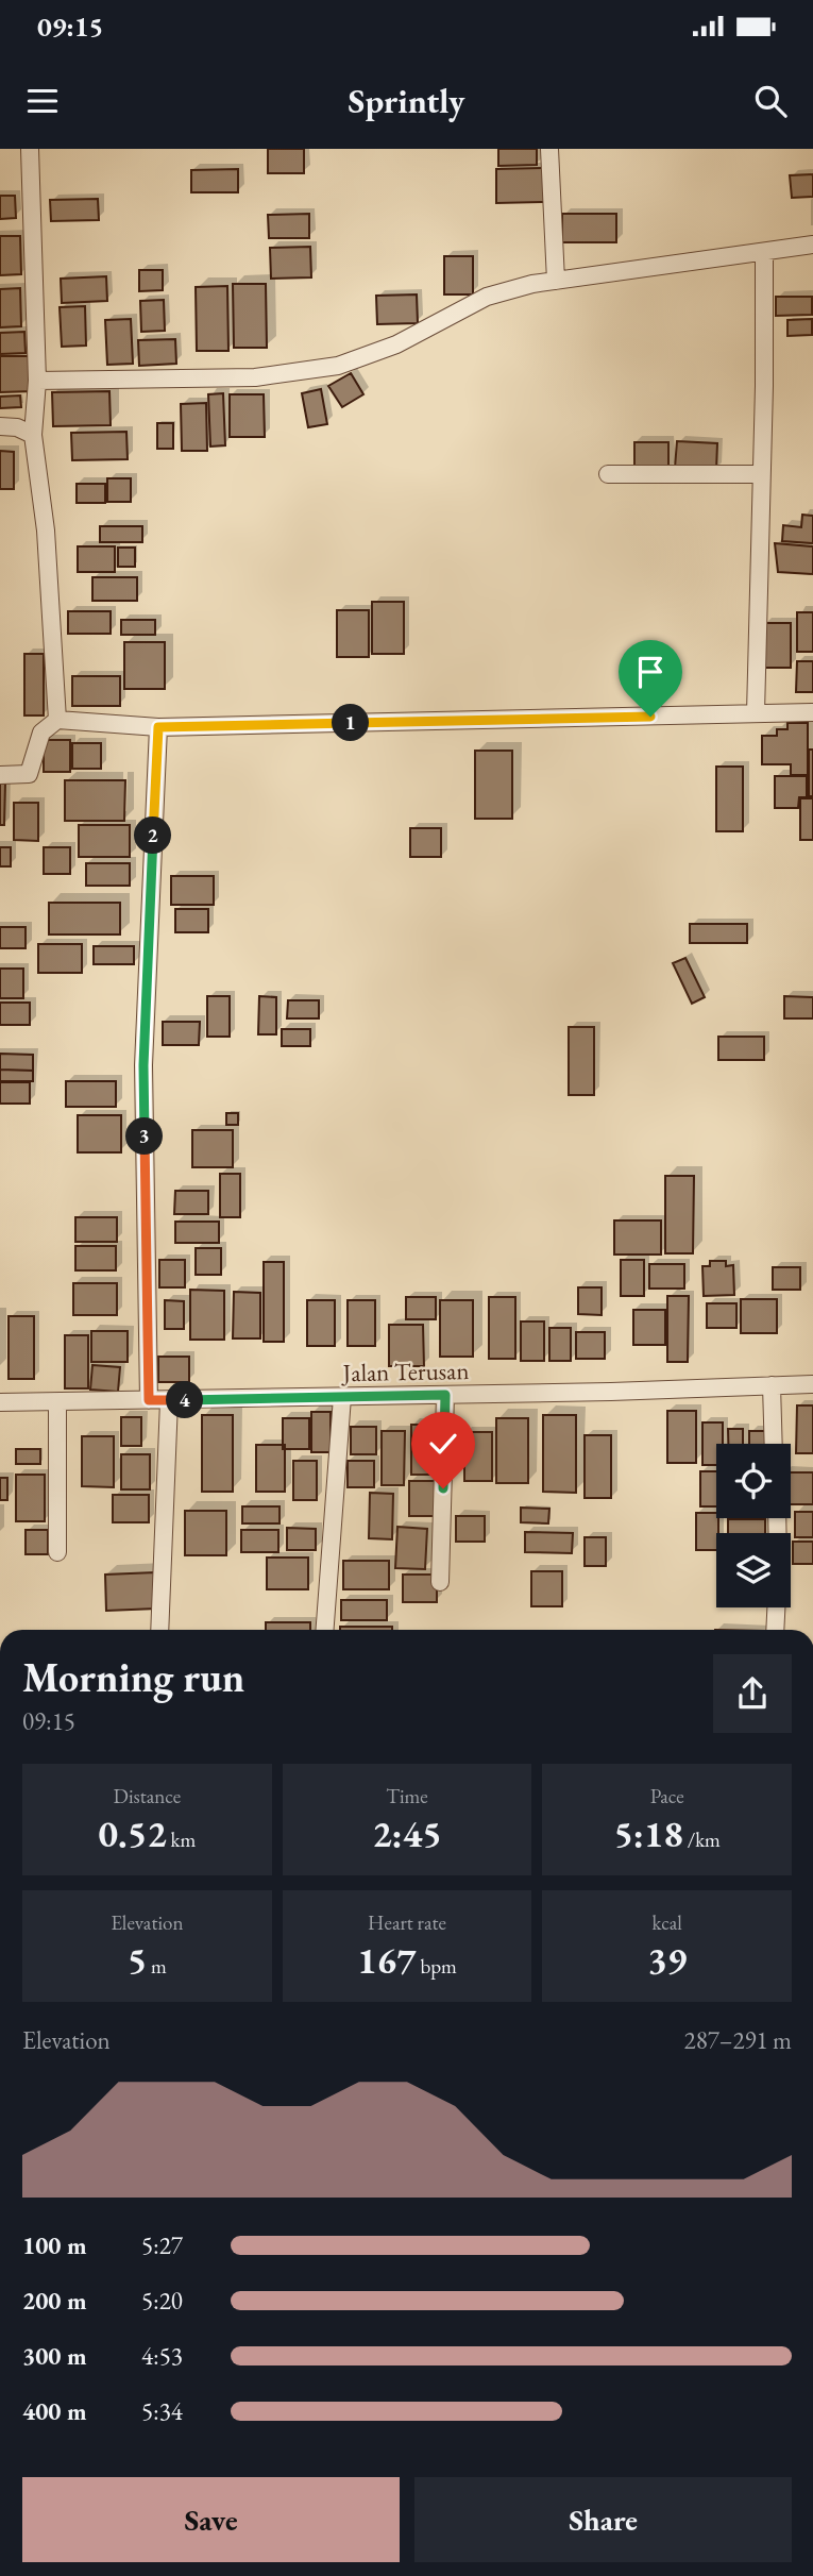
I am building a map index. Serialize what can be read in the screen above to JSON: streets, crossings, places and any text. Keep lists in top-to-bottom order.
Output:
{
  "streets": {
    "street": ["Jalan Terusan"]
  },
  "page": {
    "status": "09:15",
    "header": "Sprintly",
    "pins": [
      "1",
      "2",
      "3",
      "4"
    ],
    "heading": ["Morning run", "09:15"],
    "stats": [
      ["Distance", "0.52 km"],
      ["Time", "2:45"],
      ["Pace", "5:18 /km"],
      ["Elevation", "5 m"],
      ["Heart rate", "167 bpm"],
      ["kcal", "39"]
    ],
    "chart": ["Elevation", "287–291 m"],
    "list": [
      {
        "name": "100 m",
        "note": "5:27"
      },
      {
        "name": "200 m",
        "note": "5:20"
      },
      {
        "name": "300 m",
        "note": "4:53"
      },
      {
        "name": "400 m",
        "note": "5:34"
      }
    ],
    "buttons": ["Save", "Share"]
  }
}
